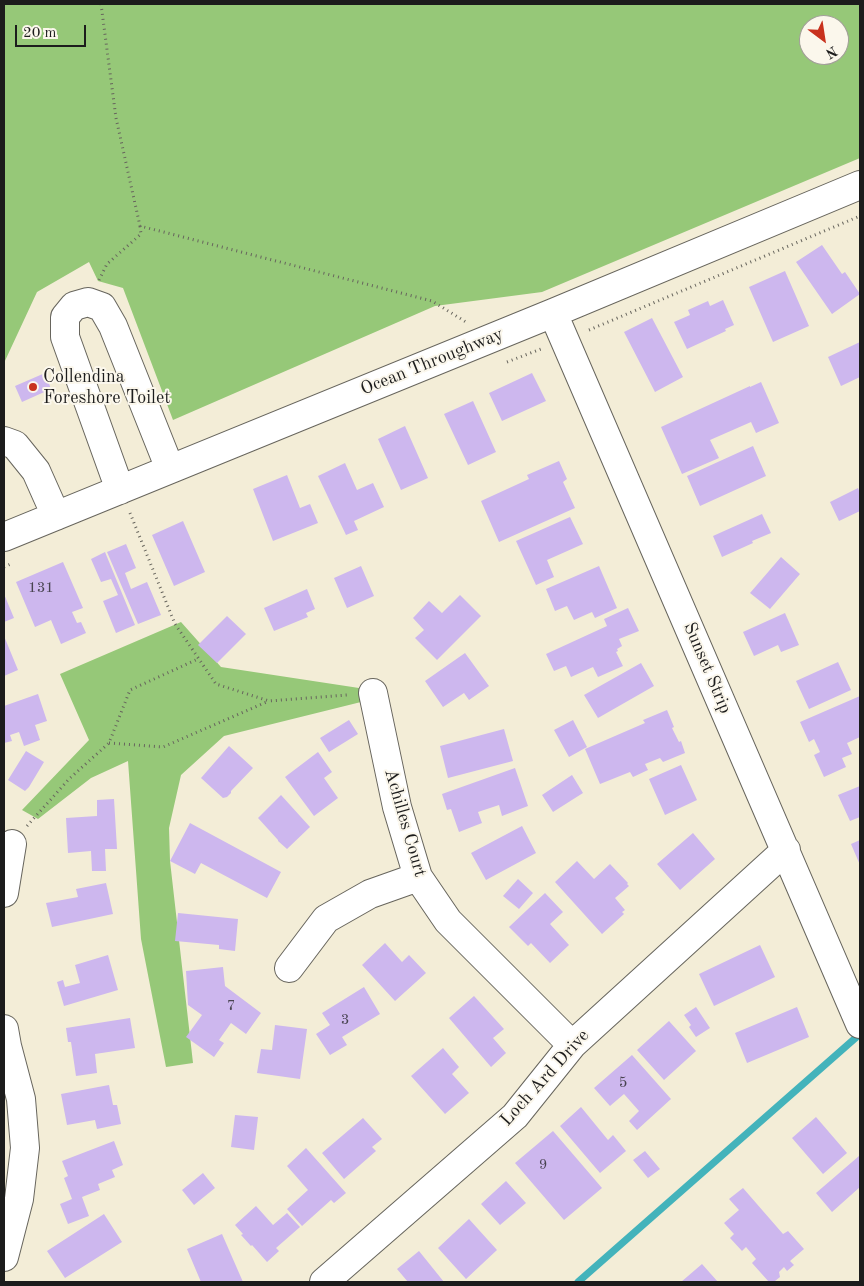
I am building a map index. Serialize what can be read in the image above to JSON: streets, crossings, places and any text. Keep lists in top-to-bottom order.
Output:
{
  "streets": {
    "street": [
      "Ocean Throughway",
      "Sunset Strip",
      "Achilles Court",
      "Loch Ard Drive"
    ]
  },
  "crossings": [
    ["Ocean Throughway", "Sunset Strip"],
    ["Sunset Strip", "Loch Ard Drive"],
    ["Achilles Court", "Loch Ard Drive"]
  ],
  "places": ["Collendina Foreshore Toilet"],
  "house_numbers": [
    "131",
    "7",
    "3",
    "5",
    "9"
  ],
  "scale_bar": "20 m",
  "north": "bottom right"
}
